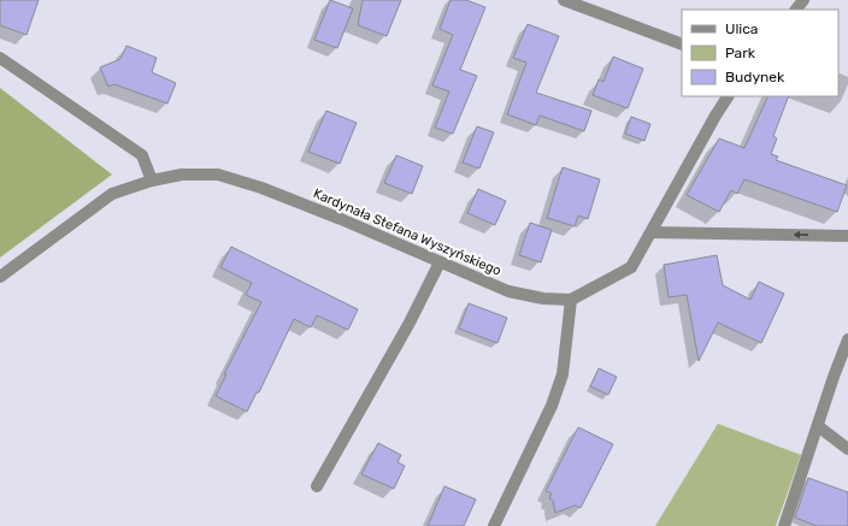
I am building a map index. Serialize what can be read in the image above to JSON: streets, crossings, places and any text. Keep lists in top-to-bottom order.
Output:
{
  "streets": {
    "street": ["Kardynała Stefana Wyszyńskiego"]
  },
  "legend": ["Ulica", "Park", "Budynek"]
}
